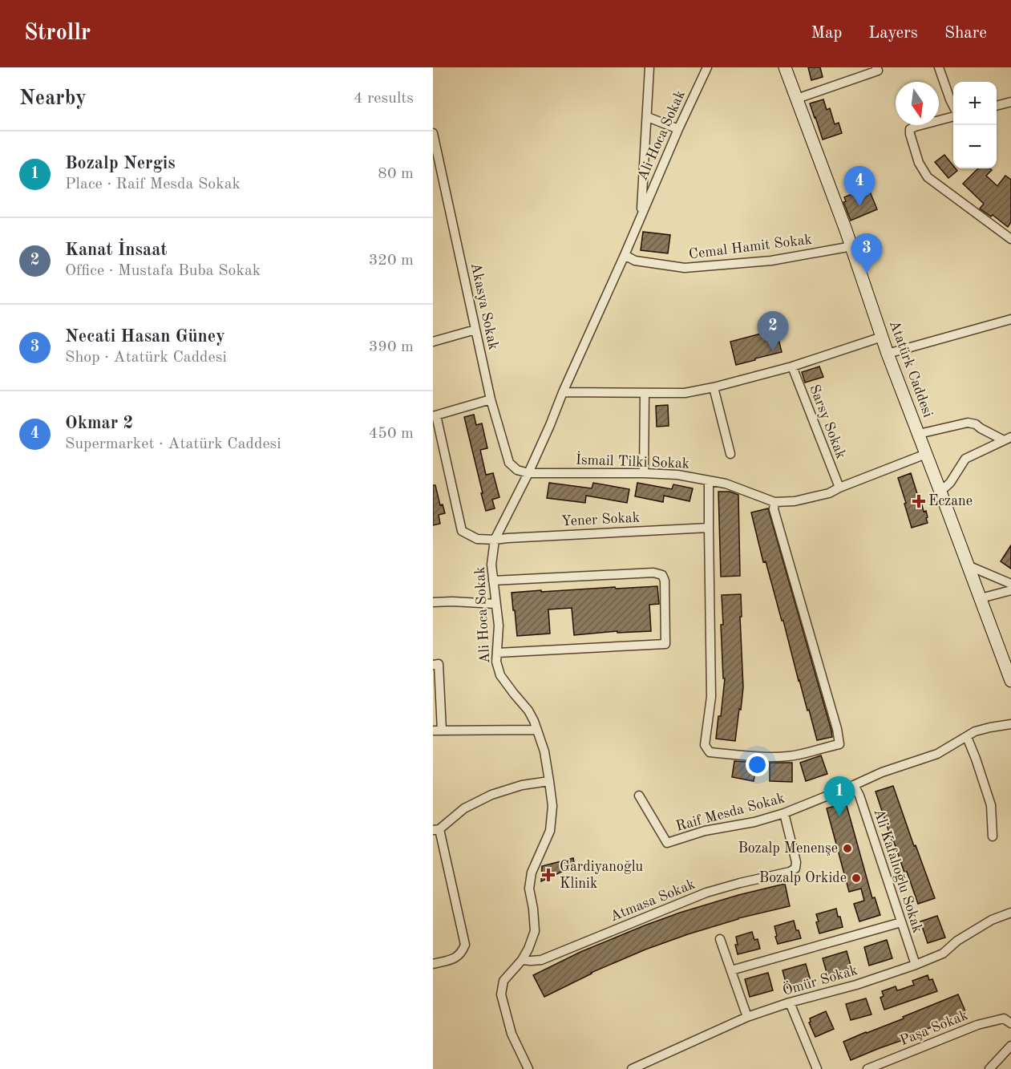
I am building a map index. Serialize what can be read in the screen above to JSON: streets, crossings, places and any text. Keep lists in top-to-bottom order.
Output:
{
  "streets": {
    "street": [
      "Ali Hoca Sokak",
      "Cemal Hamit Sokak",
      "Akasya Sokak",
      "Atatürk Caddesi",
      "Sarsy Sokak",
      "İsmail Tilki Sokak",
      "Yener Sokak",
      "Raif Mesda Sokak",
      "Ali Kafalıoğlu Sokak",
      "Atmasa Sokak",
      "Ömür Sokak",
      "Paşa Sokak"
    ]
  },
  "crossings": [
    ["Ali Hoca Sokak", "Cemal Hamit Sokak"],
    ["Ali Hoca Sokak", "Akasya Sokak"],
    ["Ali Hoca Sokak", "İsmail Tilki Sokak"],
    ["Ali Hoca Sokak", "Yener Sokak"],
    ["Ali Hoca Sokak", "Atmasa Sokak"],
    ["Cemal Hamit Sokak", "Atatürk Caddesi"],
    ["Akasya Sokak", "İsmail Tilki Sokak"],
    ["Atatürk Caddesi", "İsmail Tilki Sokak"],
    ["Sarsy Sokak", "İsmail Tilki Sokak"],
    ["Raif Mesda Sokak", "Ali Kafalıoğlu Sokak"],
    ["Raif Mesda Sokak", "Atmasa Sokak"],
    ["Ali Kafalıoğlu Sokak", "Ömür Sokak"]
  ],
  "places": {
    "health": ["Eczane", "Gardiyanoğlu Klinik"],
    "other": ["Bozalp Menenşe", "Bozalp Orkide"]
  },
  "north": "bottom",
  "page": {
    "header": "Strollr",
    "nav": ["Map", "Layers", "Share"],
    "heading": ["Nearby", "4 results"],
    "map_buttons": ["+", "−"],
    "list": [
      {
        "mark": "1",
        "name": "Bozalp Nergis",
        "note": "Place · Raif Mesda Sokak",
        "value": "80 m"
      },
      {
        "mark": "2",
        "name": "Kanat İnsaat",
        "note": "Office · Mustafa Buba Sokak",
        "value": "320 m"
      },
      {
        "mark": "3",
        "name": "Necati Hasan Güney",
        "note": "Shop · Atatürk Caddesi",
        "value": "390 m"
      },
      {
        "mark": "4",
        "name": "Okmar 2",
        "note": "Supermarket · Atatürk Caddesi",
        "value": "450 m"
      }
    ],
    "pins": [
      "4",
      "3",
      "2",
      "1"
    ]
  }
}
